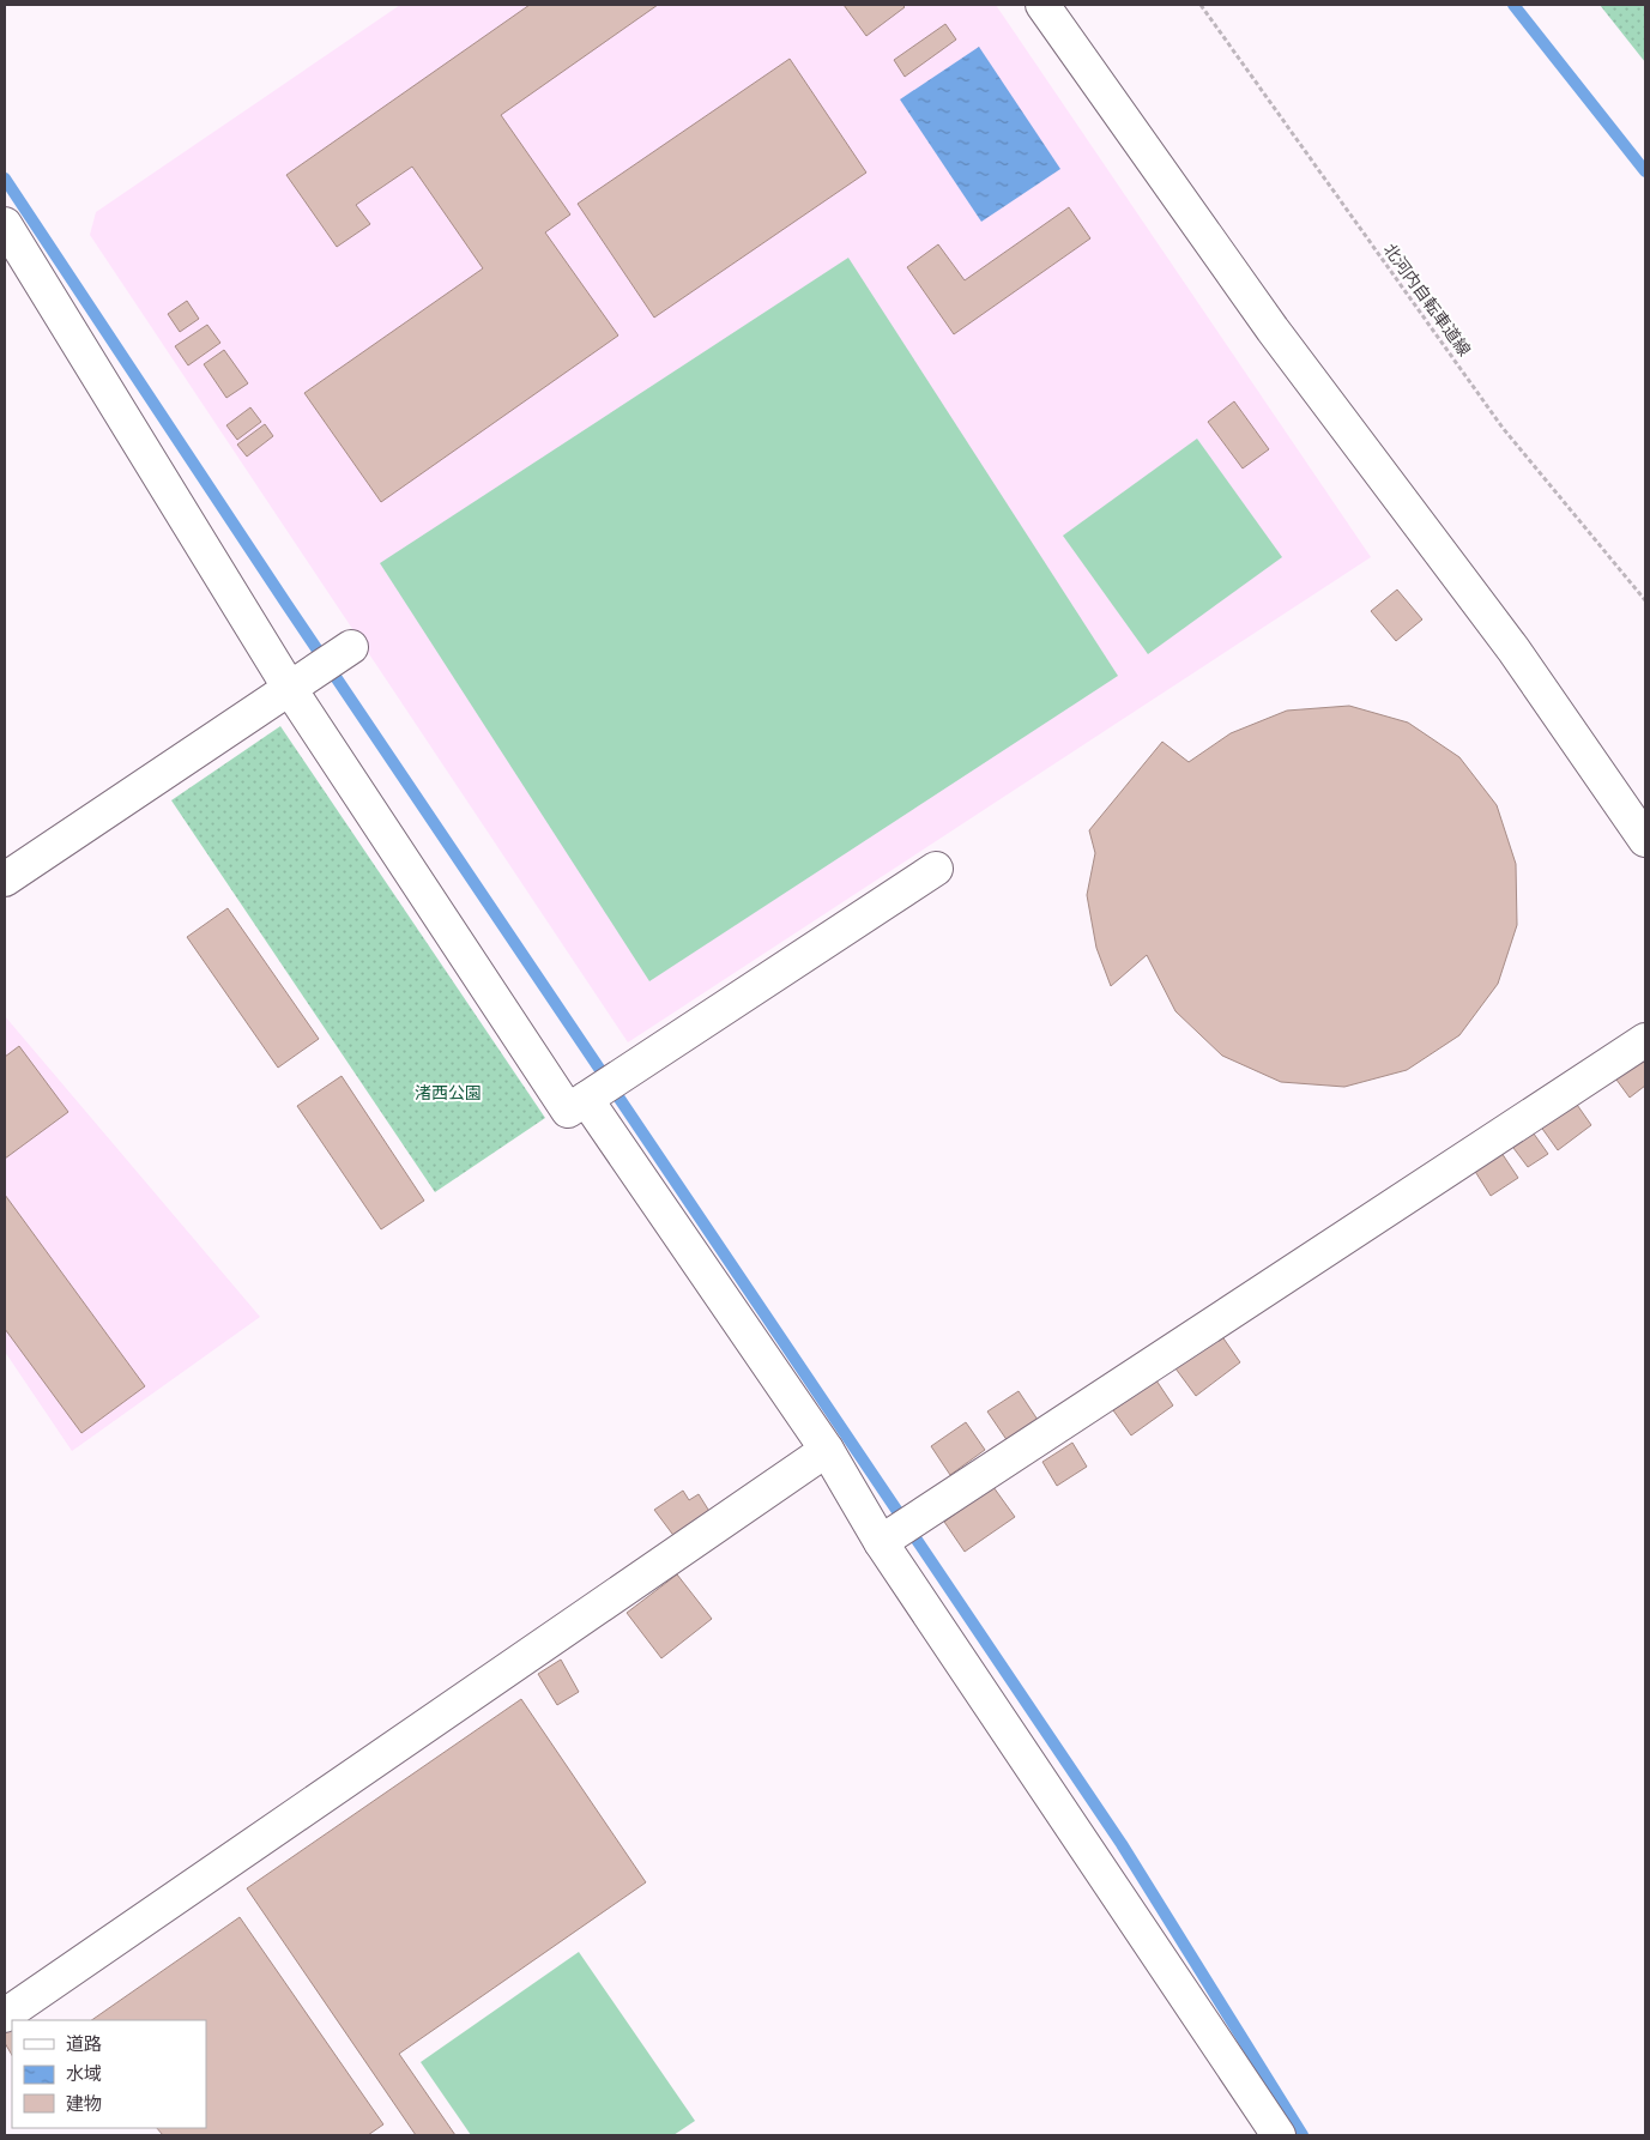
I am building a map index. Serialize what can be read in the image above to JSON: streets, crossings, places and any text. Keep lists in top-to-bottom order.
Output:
{
  "streets": {
    "path": ["北河内自転車道線"]
  },
  "parks": ["渚西公園"],
  "legend": ["道路", "水域", "建物"]
}
